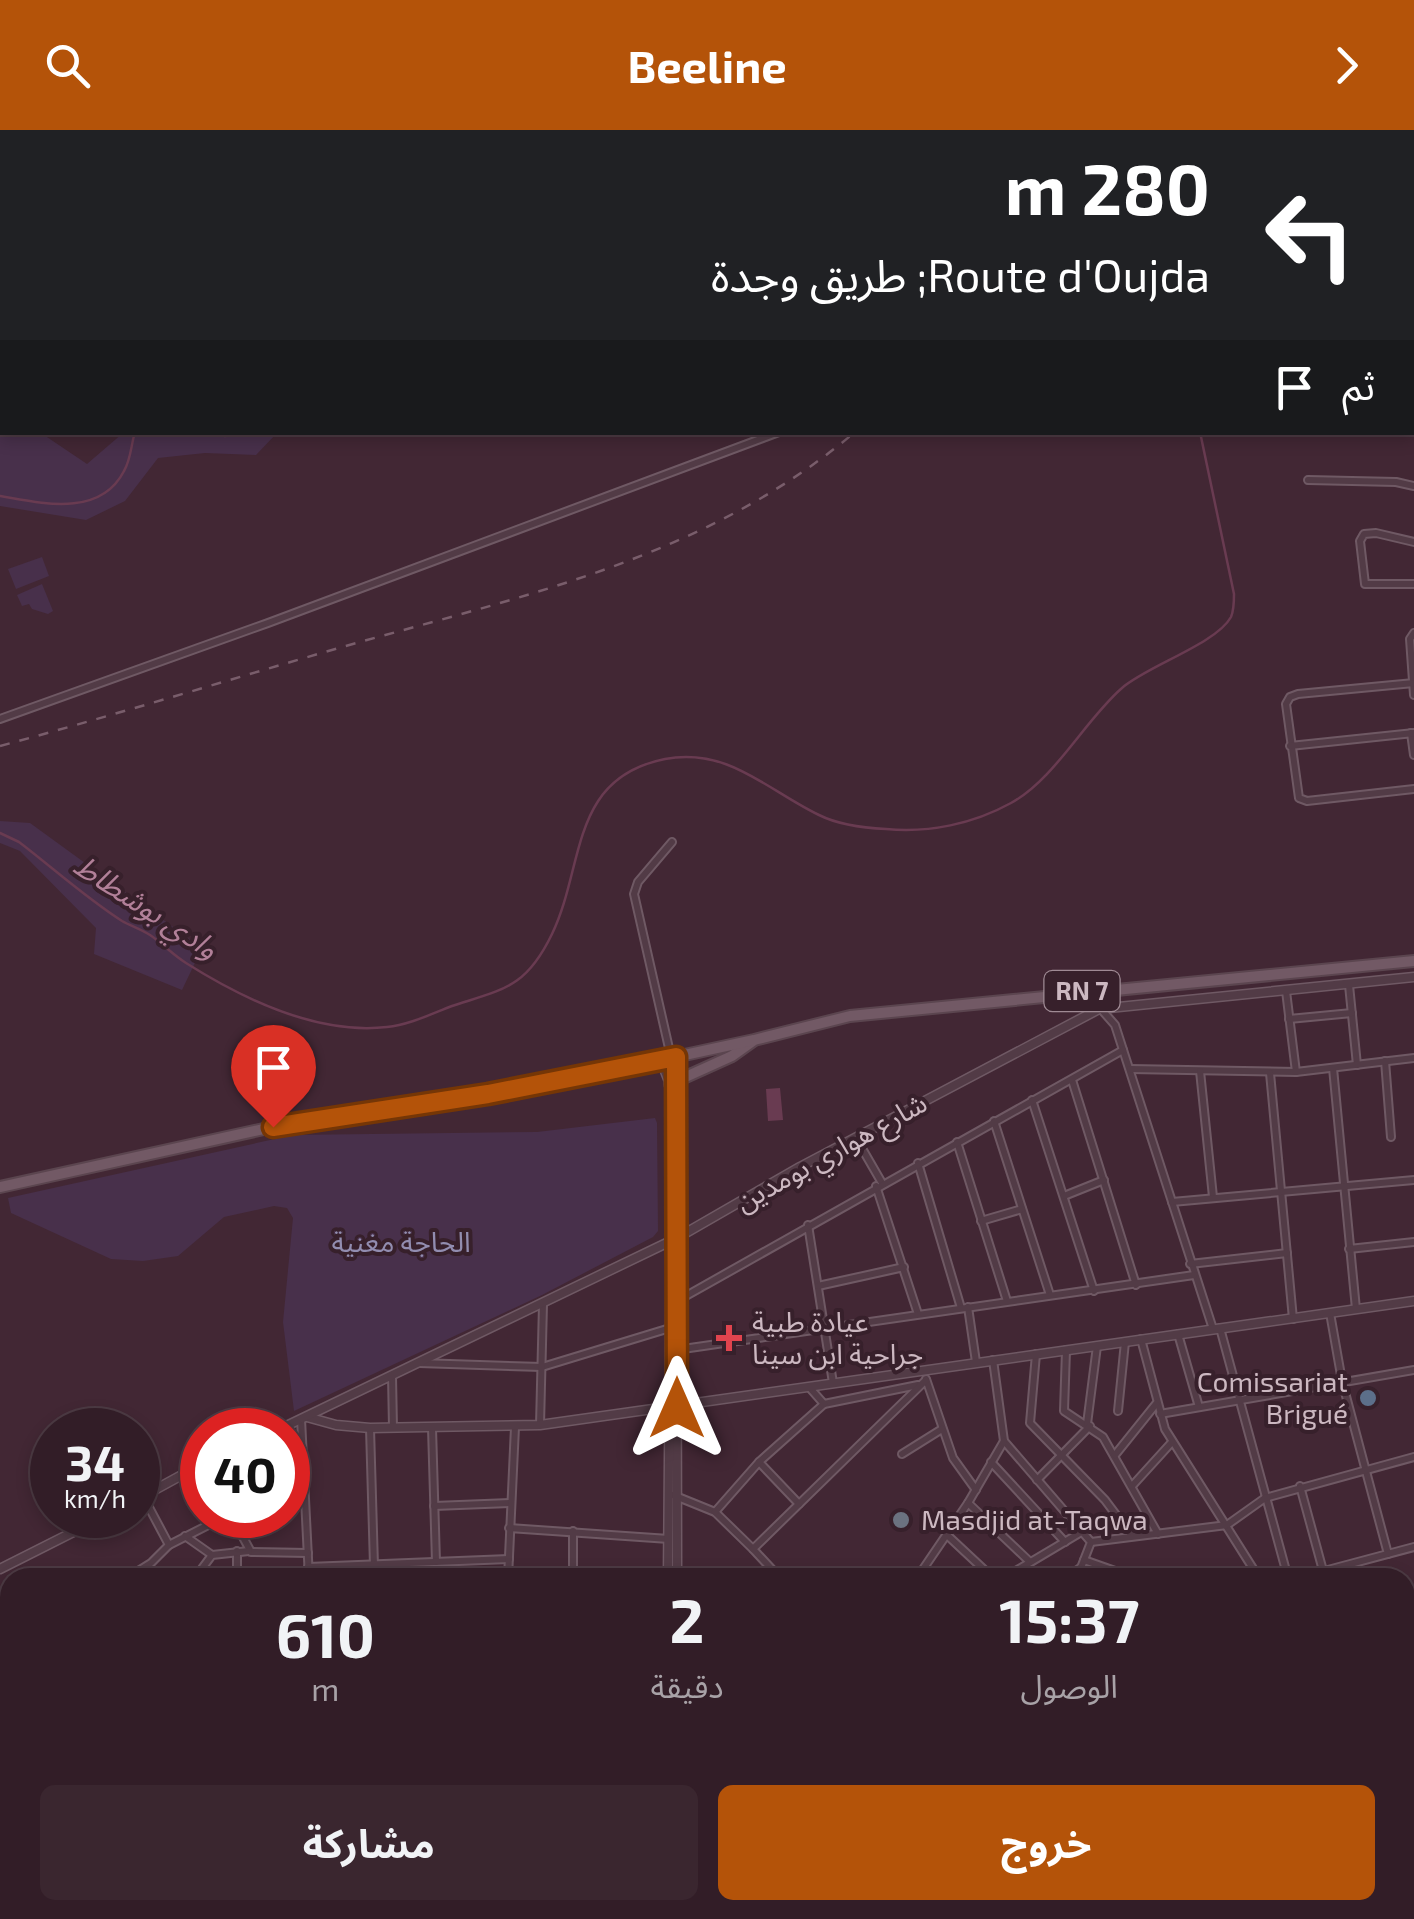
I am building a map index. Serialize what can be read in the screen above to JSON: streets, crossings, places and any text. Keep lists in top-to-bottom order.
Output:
{
  "streets": {
    "main road": ["RN 7"],
    "street": ["شارع هواري بومدين"]
  },
  "water": ["وادي بوشطاط"],
  "parks": ["الحاجة مغنية"],
  "places": {
    "health": ["عيادة طبية جراحية ابن سينا"],
    "other": ["Comissariat Brigué", "Masdjid at-Taqwa"]
  },
  "page": {
    "header": "Beeline",
    "turn": ["280 m", "Route d'Oujda; طريق وجدة"],
    "then": "ثم",
    "speed": "34 km/h",
    "limit": "40",
    "eta": [
      "15:37",
      "الوصول",
      "2",
      "دقيقة",
      "610",
      "m"
    ],
    "buttons": ["خروج", "مشاركة"]
  }
}
